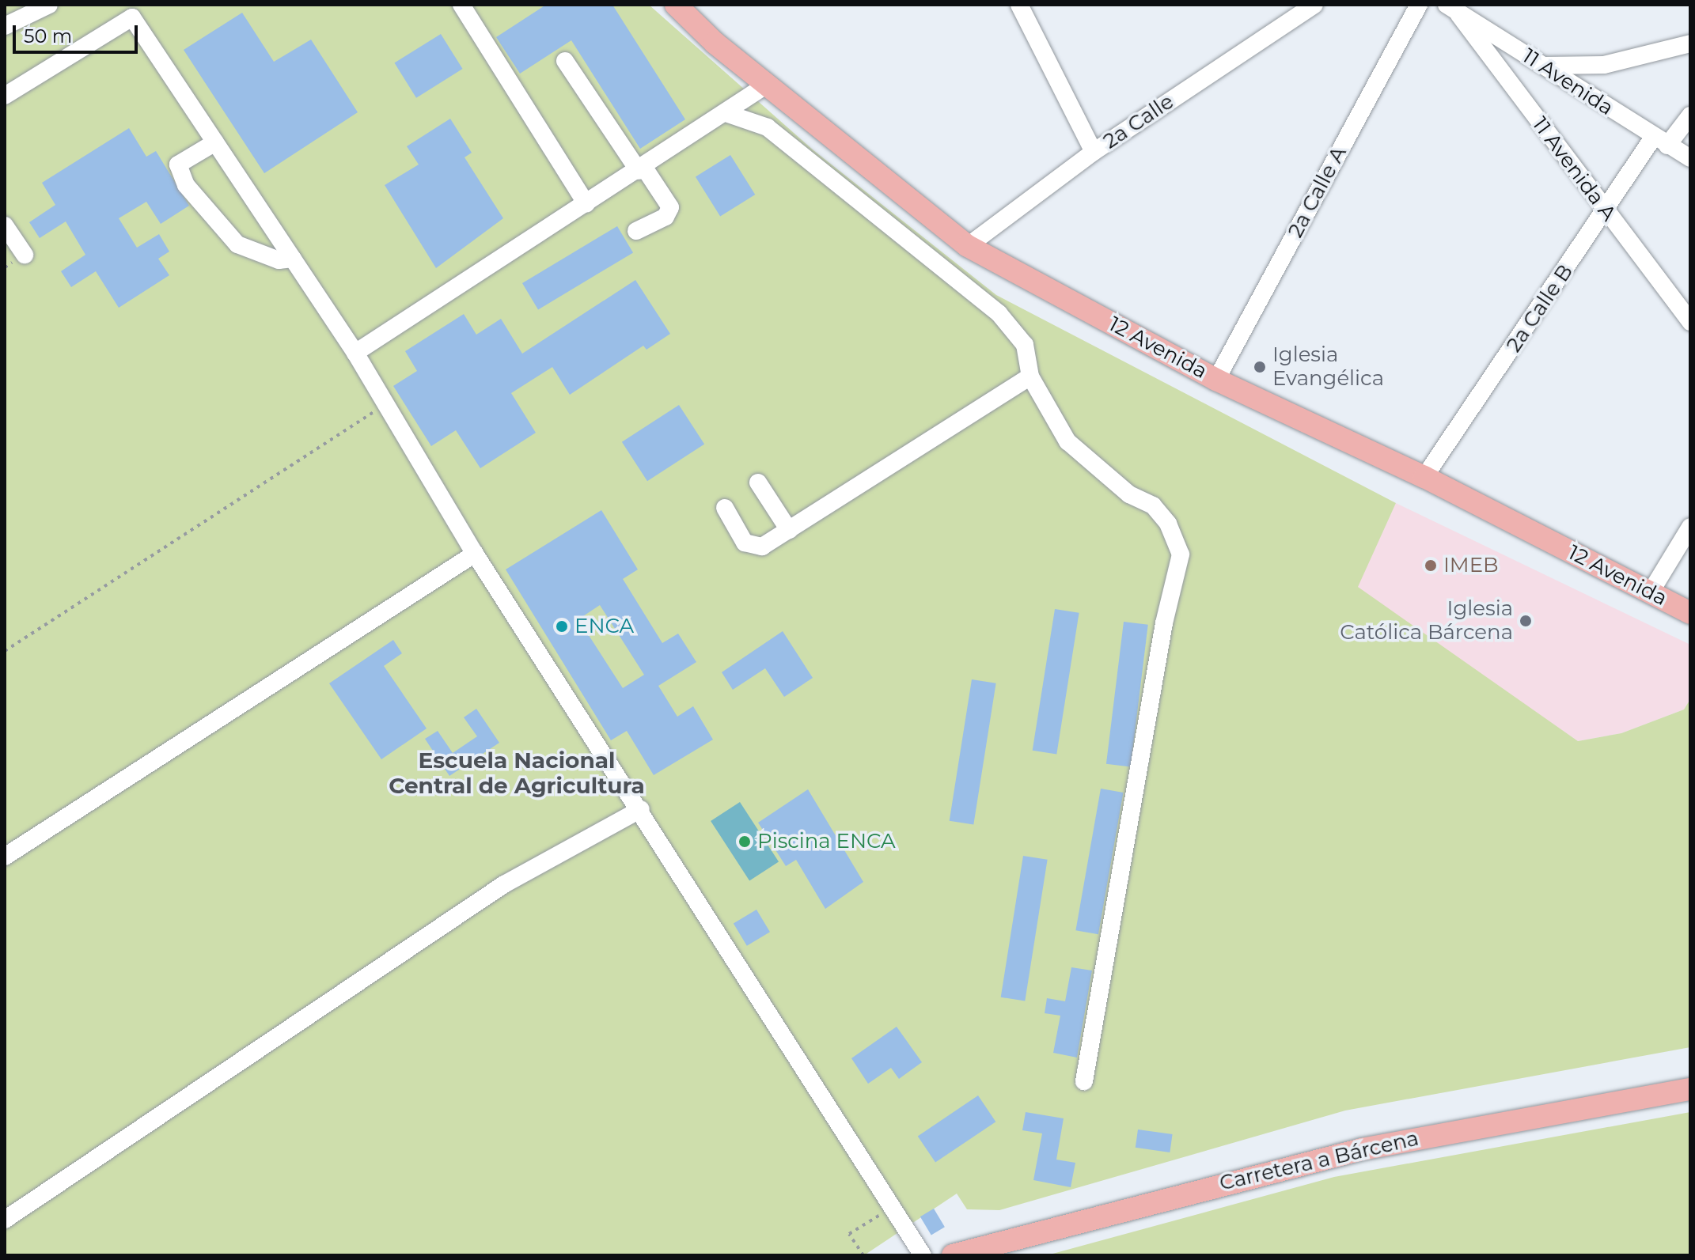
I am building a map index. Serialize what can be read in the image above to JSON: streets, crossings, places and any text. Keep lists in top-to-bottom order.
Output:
{
  "streets": {
    "main road": ["12 Avenida", "Carretera a Bárcena"],
    "street": [
      "11 Avenida",
      "2a Calle",
      "11 Avenida A",
      "2a Calle A",
      "2a Calle B"
    ]
  },
  "crossings": [
    ["11 Avenida", "11 Avenida A"],
    ["11 Avenida", "2a Calle B"],
    ["2a Calle", "12 Avenida"],
    ["11 Avenida A", "2a Calle B"],
    ["2a Calle A", "12 Avenida"],
    ["2a Calle B", "12 Avenida"]
  ],
  "districts": ["Escuela Nacional Central de Agricultura"],
  "places": [
    "Iglesia Evangélica",
    "IMEB",
    "Iglesia Católica Bárcena",
    "ENCA",
    "Piscina ENCA"
  ],
  "scale_bar": "50 m"
}
